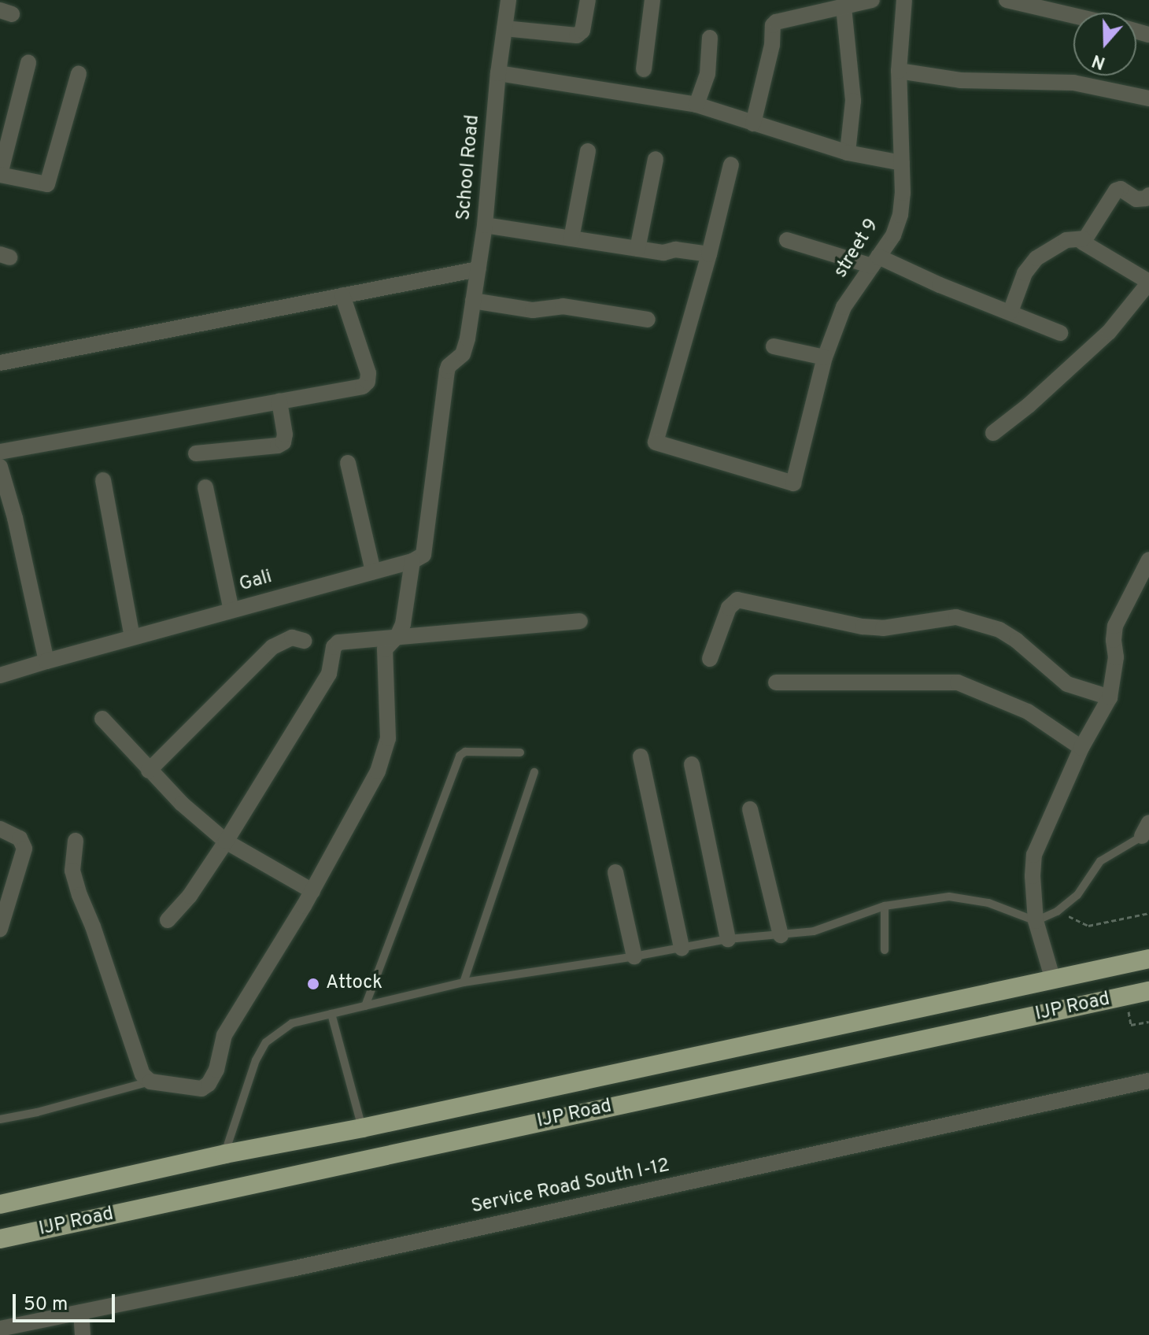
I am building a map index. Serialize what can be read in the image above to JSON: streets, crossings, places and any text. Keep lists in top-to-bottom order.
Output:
{
  "streets": {
    "highway": ["IJP Road"],
    "street": [
      "School Road",
      "street 9",
      "Gali",
      "Service Road South I-12"
    ]
  },
  "crossings": [
    ["School Road", "Gali"]
  ],
  "places": ["Attock"],
  "scale_bar": "50 m",
  "north": "bottom"
}
